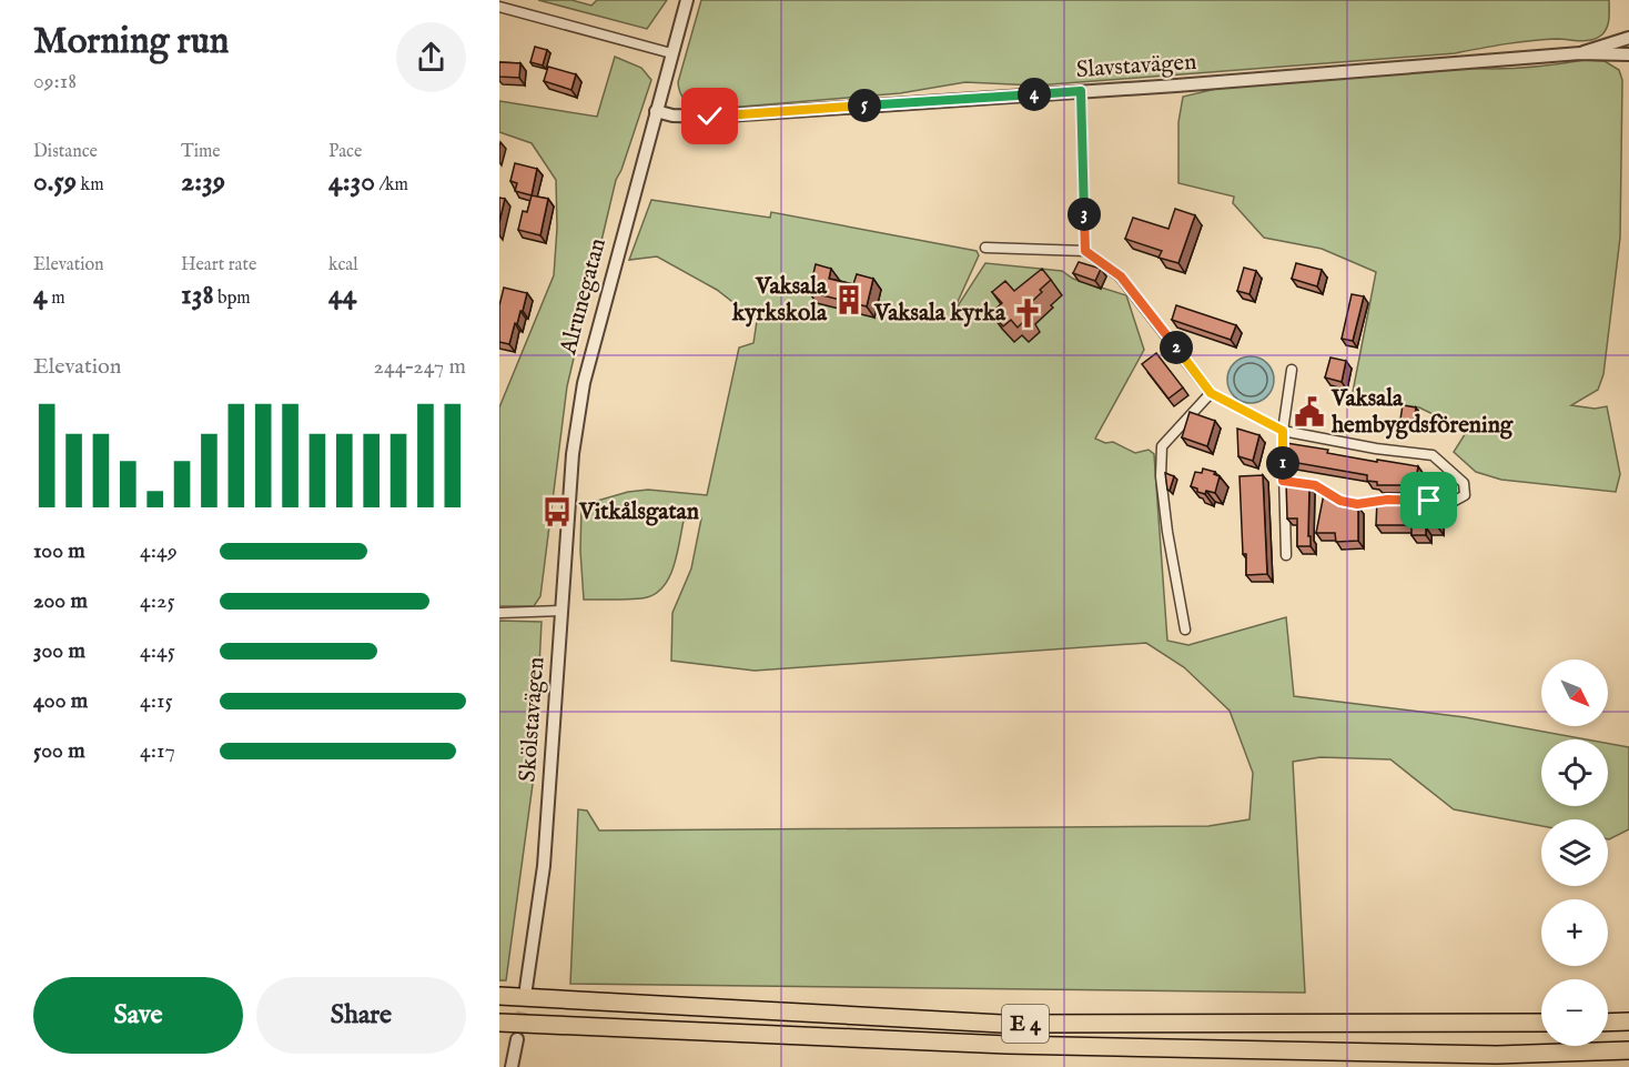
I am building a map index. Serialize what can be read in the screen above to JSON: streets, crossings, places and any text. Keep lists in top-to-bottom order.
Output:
{
  "streets": {
    "highway": ["E 4"],
    "street": ["Slavstavägen", "Alrunegatan", "Skölstavägen"]
  },
  "crossings": [
    ["Slavstavägen", "Alrunegatan"],
    ["Alrunegatan", "Skölstavägen"]
  ],
  "places": {
    "building": ["Vaksala kyrkskola"],
    "church": ["Vaksala kyrka"],
    "public building": ["Vaksala hembygdsförening"],
    "bus stop": ["Vitkålsgatan"]
  },
  "north": "bottom right",
  "page": {
    "heading": ["Morning run", "09:18"],
    "pins": [
      "4",
      "5",
      "3",
      "2",
      "1"
    ],
    "stats": [
      ["Distance", "0.59 km"],
      ["Time", "2:39"],
      ["Pace", "4:30 /km"],
      ["Elevation", "4 m"],
      ["Heart rate", "138 bpm"],
      ["kcal", "44"]
    ],
    "chart": ["Elevation", "244–247 m"],
    "list": [
      {
        "name": "100 m",
        "note": "4:49"
      },
      {
        "name": "200 m",
        "note": "4:25"
      },
      {
        "name": "300 m",
        "note": "4:45"
      },
      {
        "name": "400 m",
        "note": "4:15"
      },
      {
        "name": "500 m",
        "note": "4:17"
      }
    ],
    "map_buttons": ["+", "−"],
    "buttons": ["Save", "Share"]
  }
}
